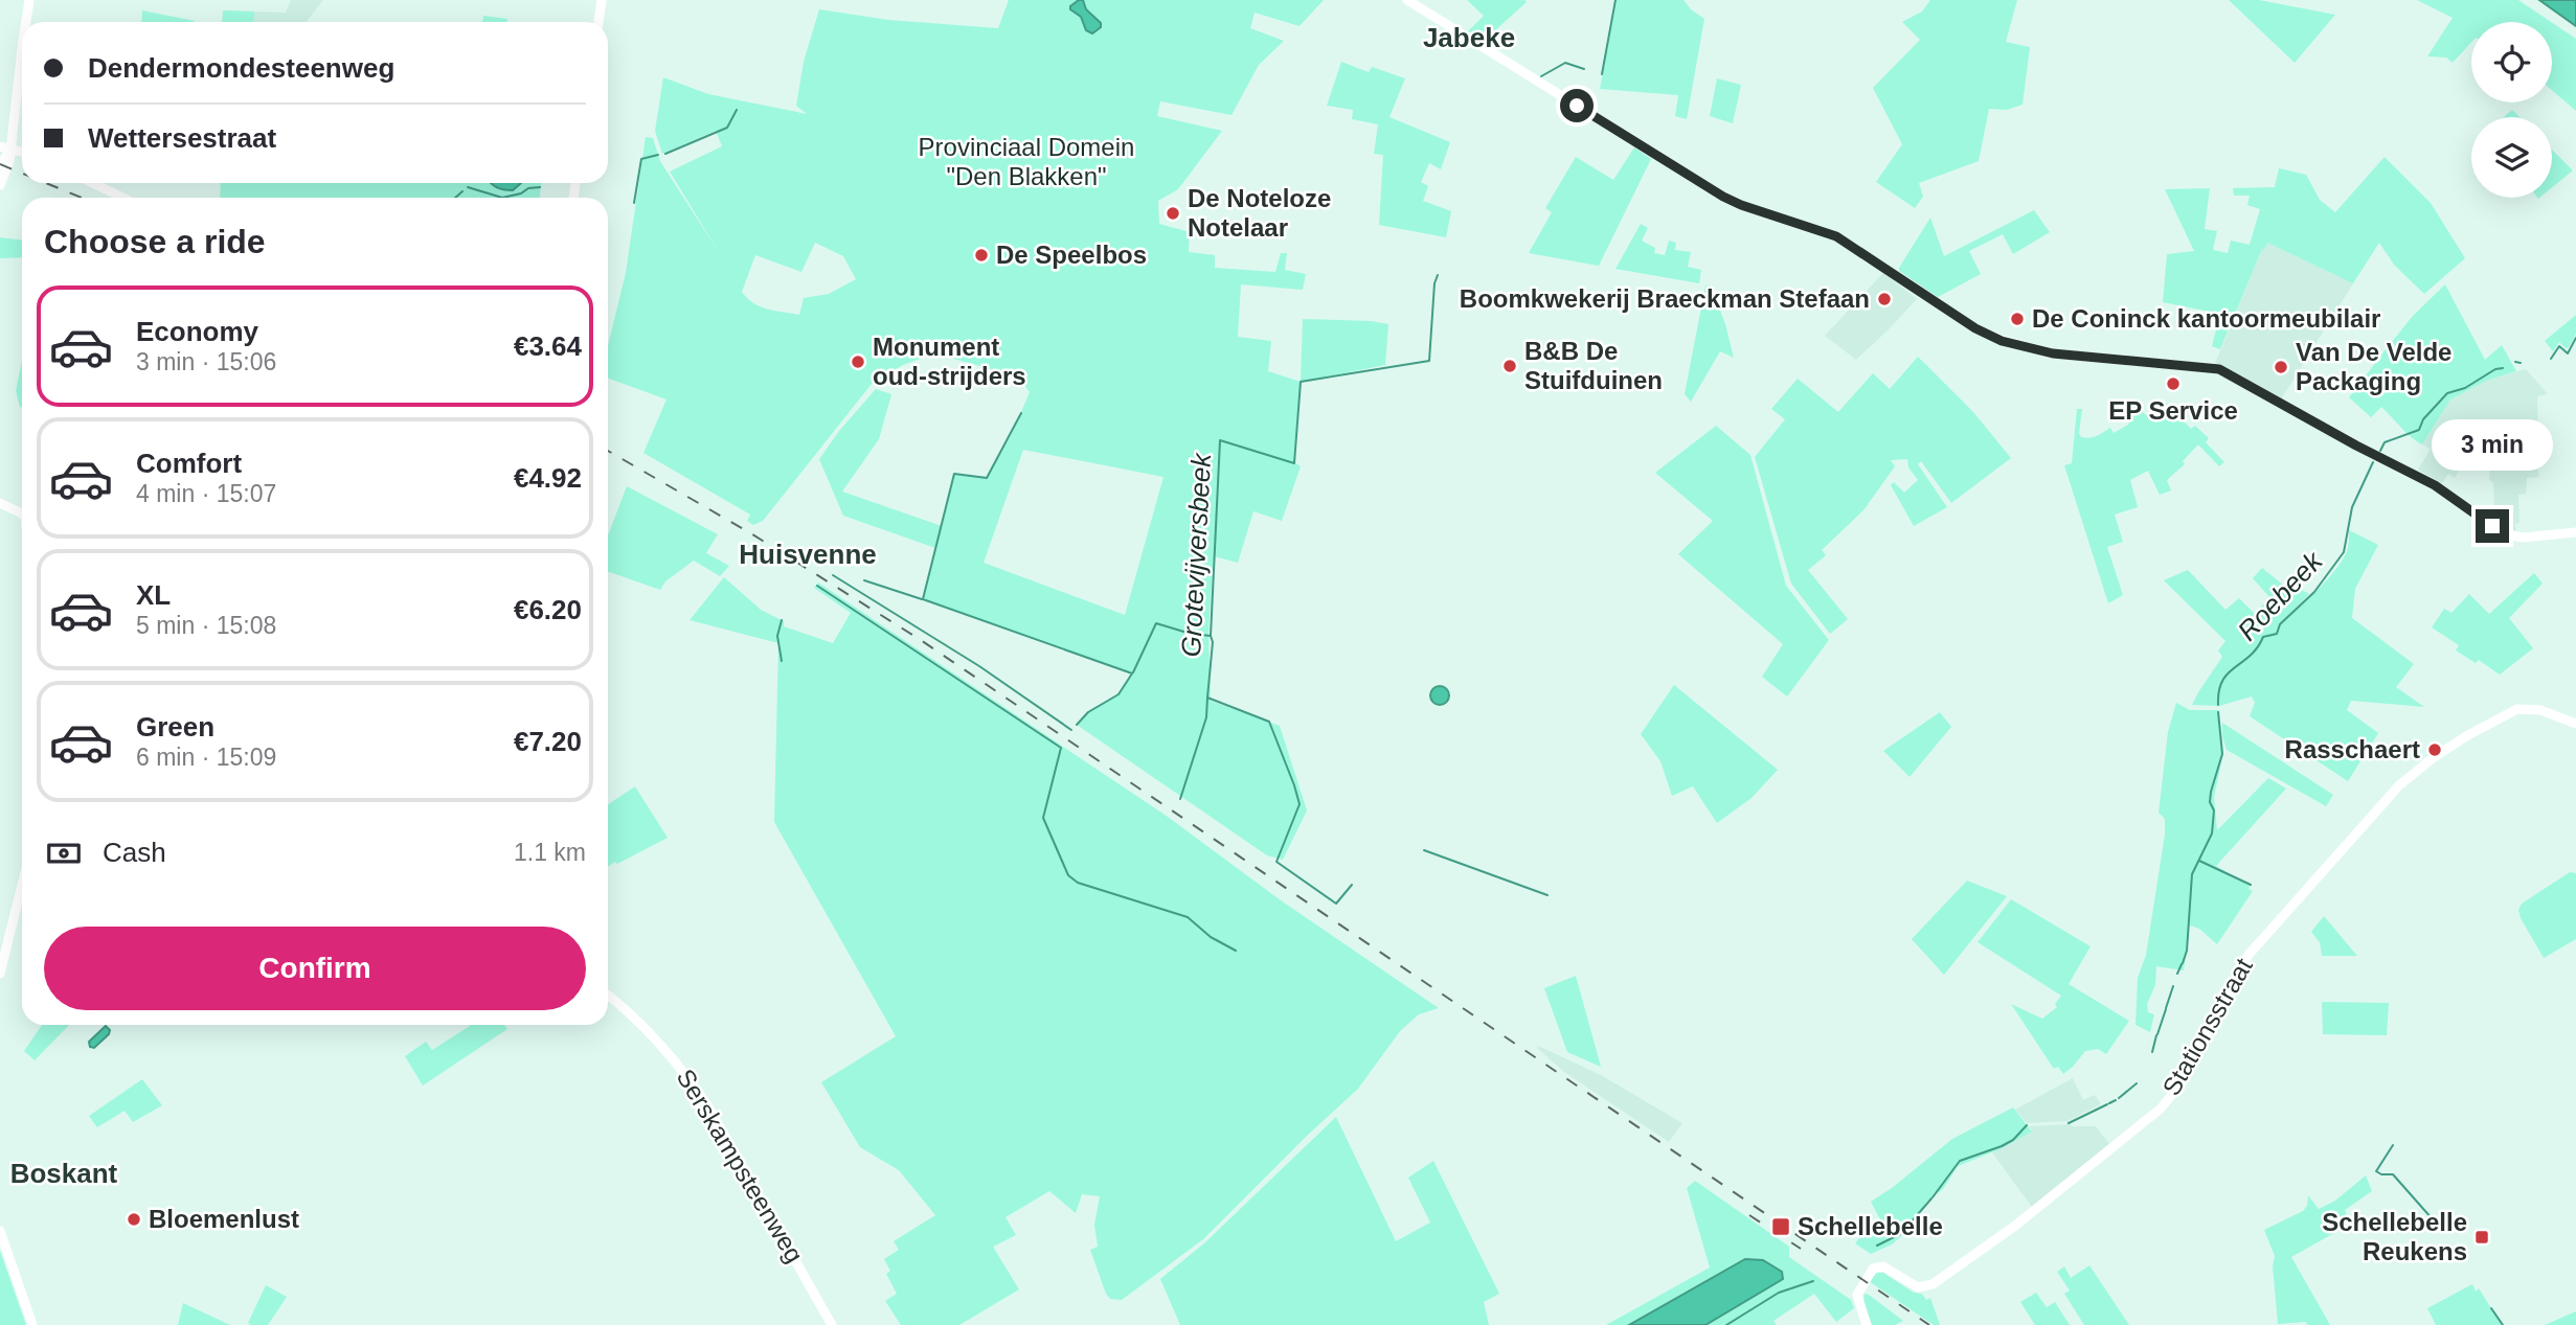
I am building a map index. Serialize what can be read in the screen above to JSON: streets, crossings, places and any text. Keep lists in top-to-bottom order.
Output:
{
  "streets": {
    "street": ["Stationsstraat", "Serskampsteenweg"]
  },
  "districts": ["Jabeke", "Huisvenne", "Boskant"],
  "water": ["Grotevijversbeek", "Roebeek"],
  "parks": ["Provinciaal Domein \"Den Blakken\""],
  "places": {
    "other": [
      "De Noteloze Notelaar",
      "De Speelbos",
      "Boomkwekerij Braeckman Stefaan",
      "De Coninck kantoormeubilair",
      "Monument oud-strijders",
      "B&B De Stuifduinen",
      "Van De Velde Packaging",
      "EP Service",
      "Rasschaert",
      "Bloemenlust"
    ],
    "transit": ["Schellebelle", "Schellebelle Reukens"]
  },
  "page": {
    "banner": ["Dendermondesteenweg", "Wettersestraat"],
    "heading": "Choose a ride",
    "list": [
      {
        "name": "Economy",
        "note": "3 min · 15:06",
        "value": "€3.64"
      },
      {
        "name": "Comfort",
        "note": "4 min · 15:07",
        "value": "€4.92"
      },
      {
        "name": "XL",
        "note": "5 min · 15:08",
        "value": "€6.20"
      },
      {
        "name": "Green",
        "note": "6 min · 15:09",
        "value": "€7.20"
      }
    ],
    "bubble": "3 min",
    "pay": ["Cash", "1.1 km"],
    "buttons": "Confirm"
  }
}
